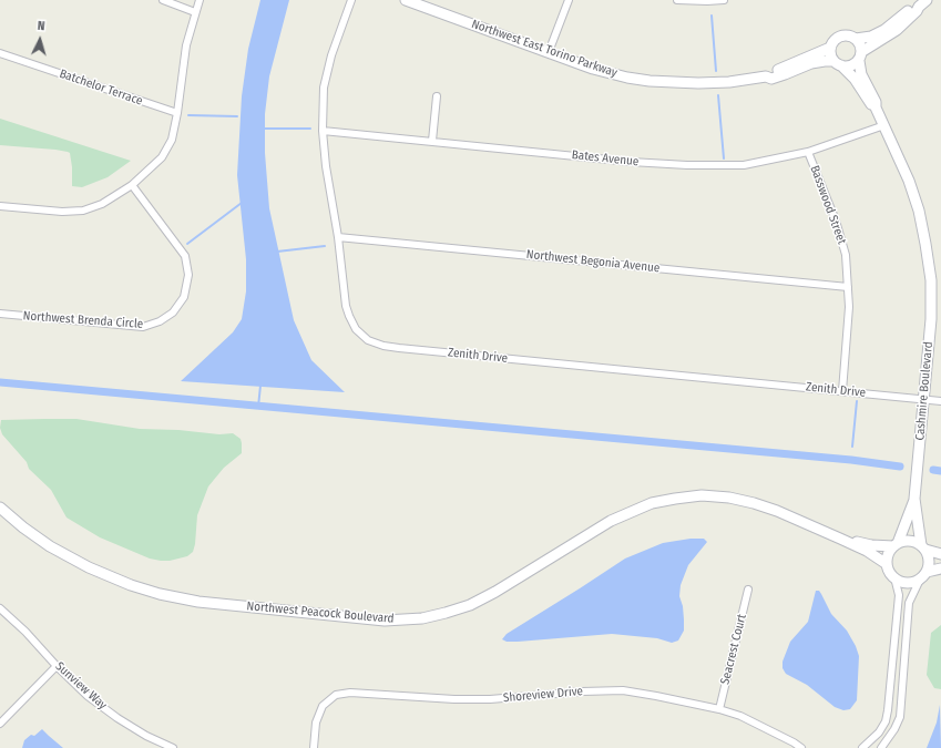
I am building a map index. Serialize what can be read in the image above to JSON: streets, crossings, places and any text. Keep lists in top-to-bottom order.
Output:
{
  "streets": {
    "street": [
      "Northwest East Torino Parkway",
      "Batchelor Terrace",
      "Bates Avenue",
      "Basswood Street",
      "Northwest Begonia Avenue",
      "Northwest Brenda Circle",
      "Zenith Drive",
      "Cashmire Boulevard",
      "Northwest Peacock Boulevard",
      "Seacrest Court",
      "Sunview Way",
      "Shoreview Drive"
    ]
  },
  "crossings": [
    ["Northwest East Torino Parkway", "Cashmire Boulevard"],
    ["Bates Avenue", "Basswood Street"],
    ["Bates Avenue", "Zenith Drive"],
    ["Bates Avenue", "Cashmire Boulevard"],
    ["Basswood Street", "Northwest Begonia Avenue"],
    ["Basswood Street", "Zenith Drive"],
    ["Northwest Begonia Avenue", "Zenith Drive"],
    ["Zenith Drive", "Cashmire Boulevard"],
    ["Cashmire Boulevard", "Northwest Peacock Boulevard"],
    ["Seacrest Court", "Shoreview Drive"]
  ],
  "north": "top"
}
